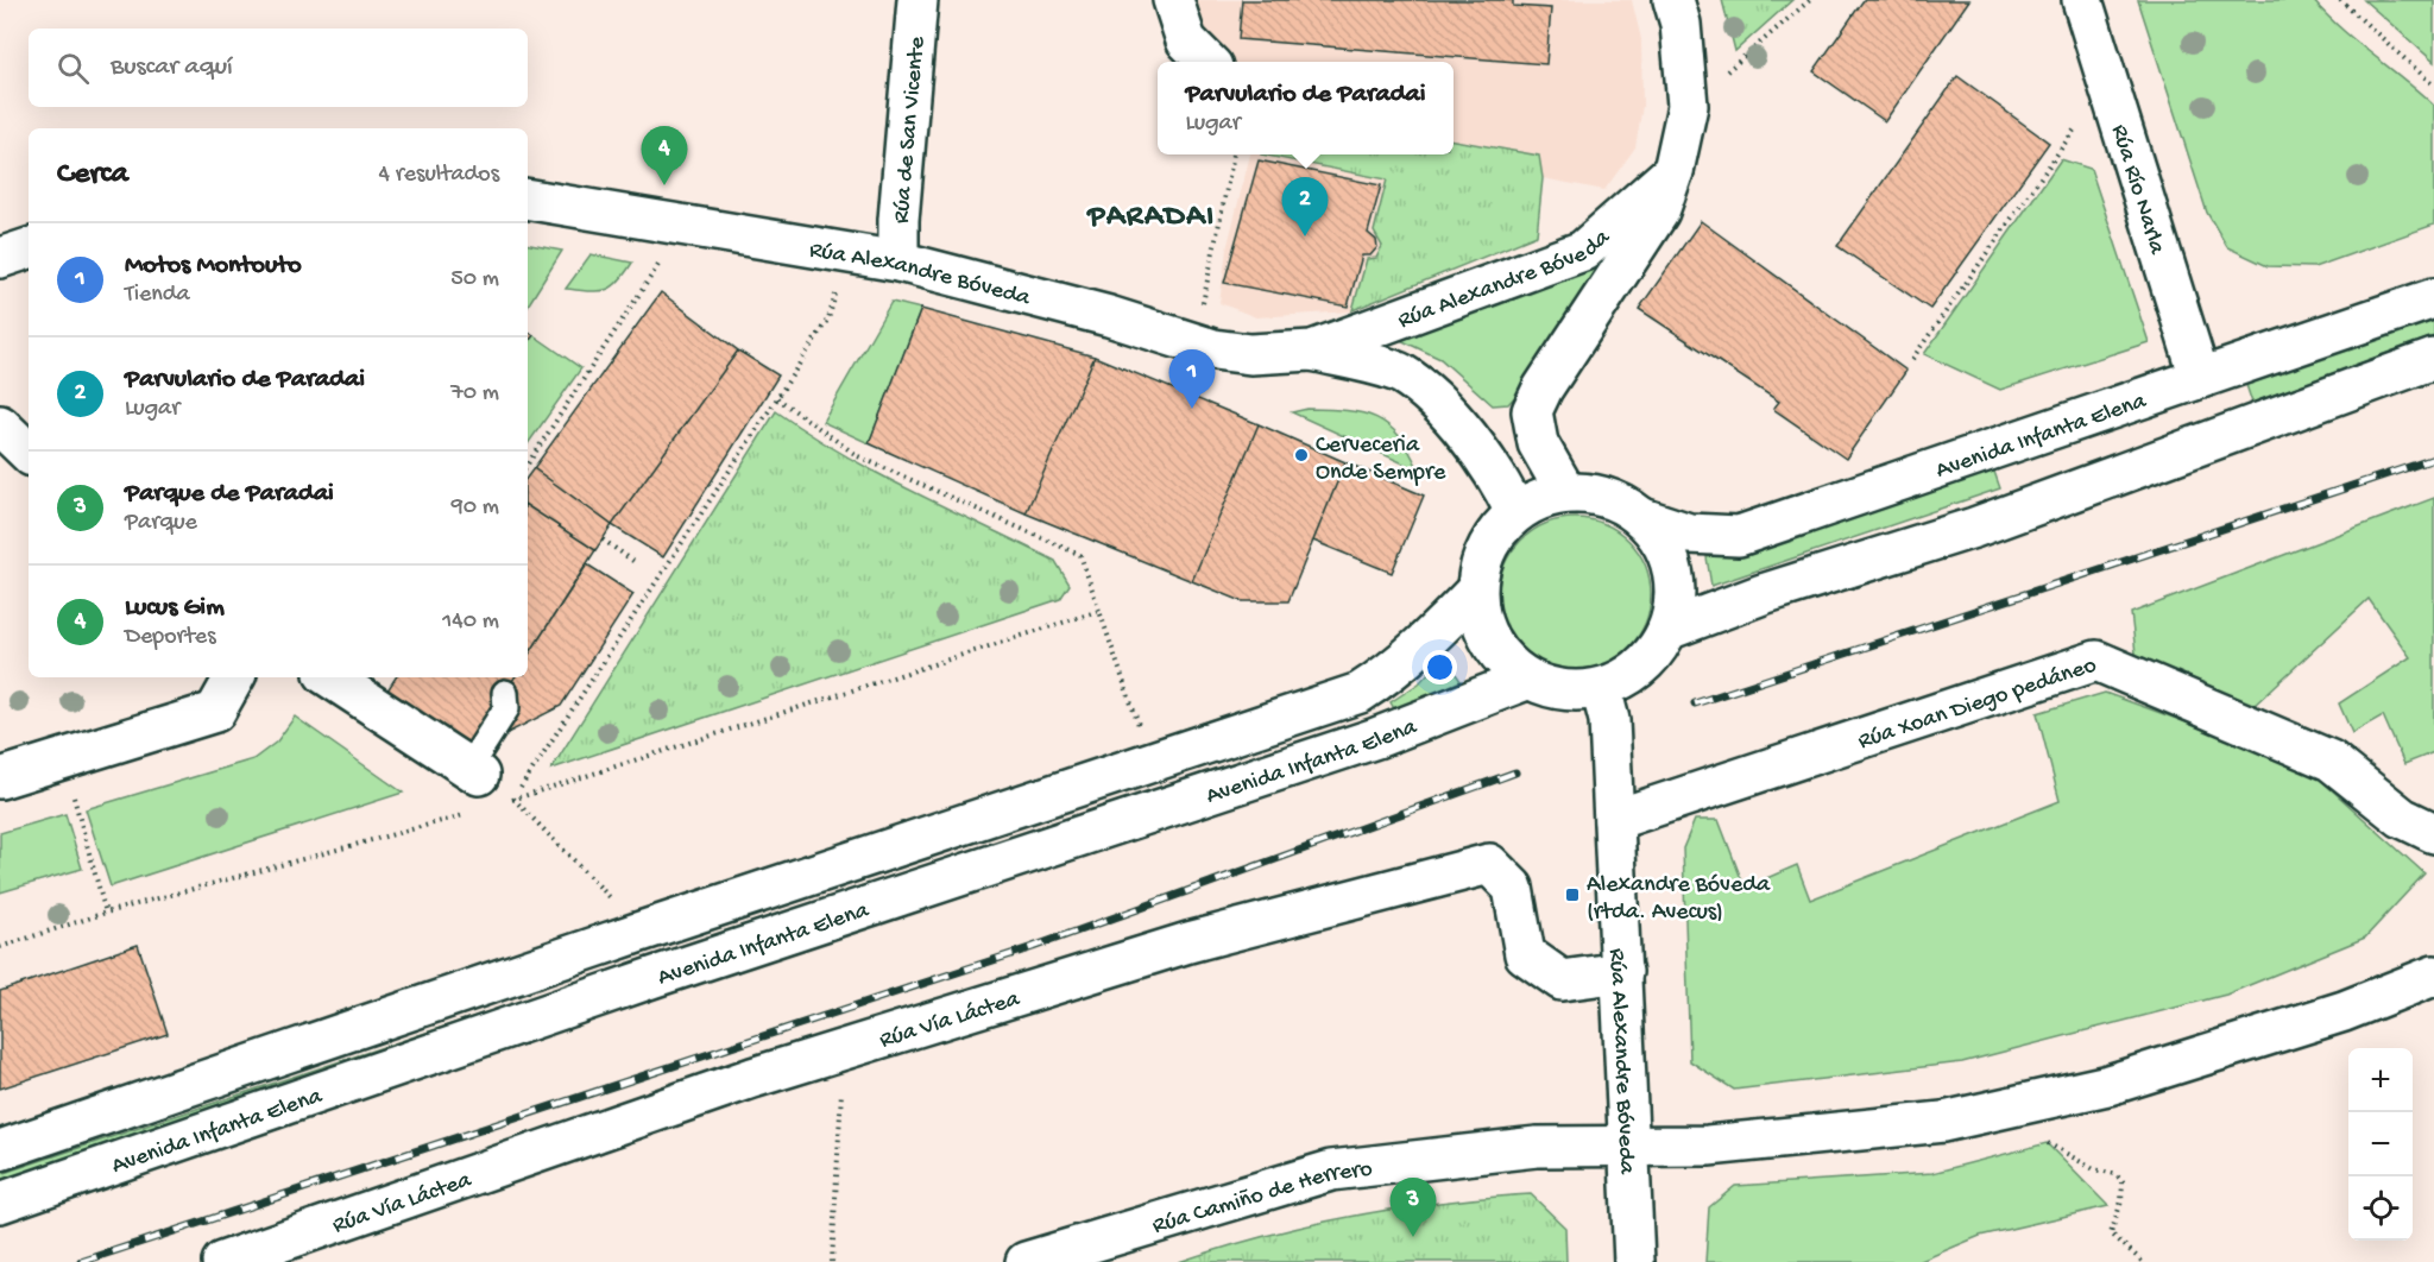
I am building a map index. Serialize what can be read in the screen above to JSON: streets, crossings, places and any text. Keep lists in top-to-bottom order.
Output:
{
  "streets": {
    "street": [
      "Rúa de San Vicente",
      "Rúa Río Narla",
      "Rúa Alexandre Bóveda",
      "Avenida Infanta Elena",
      "Rúa Xoan Diego pedáneo",
      "Rúa Vía Láctea",
      "Rúa Camiño de Herrero"
    ]
  },
  "crossings": [
    ["Rúa de San Vicente", "Rúa Alexandre Bóveda"],
    ["Rúa Río Narla", "Avenida Infanta Elena"],
    ["Rúa Alexandre Bóveda", "Avenida Infanta Elena"],
    ["Rúa Alexandre Bóveda", "Rúa Xoan Diego pedáneo"],
    ["Rúa Alexandre Bóveda", "Rúa Vía Láctea"],
    ["Rúa Alexandre Bóveda", "Rúa Camiño de Herrero"]
  ],
  "districts": ["PARADAI"],
  "places": {
    "other": ["Cerveceria Onde Sempre"],
    "transit": ["Alexandre Bóveda (rtda. Avecus)"]
  },
  "page": {
    "search": "Buscar aquí",
    "popup": ["Parvulario de Paradai", "Lugar"],
    "pins": [
      "4",
      "2",
      "1",
      "3"
    ],
    "heading": ["Cerca", "4 resultados"],
    "list": [
      {
        "mark": "1",
        "name": "Motos Montouto",
        "note": "Tienda",
        "value": "50 m"
      },
      {
        "mark": "2",
        "name": "Parvulario de Paradai",
        "note": "Lugar",
        "value": "70 m"
      },
      {
        "mark": "3",
        "name": "Parque de Paradai",
        "note": "Parque",
        "value": "90 m"
      },
      {
        "mark": "4",
        "name": "Lucus Gim",
        "note": "Deportes",
        "value": "140 m"
      }
    ],
    "map_buttons": ["+", "−"]
  }
}
